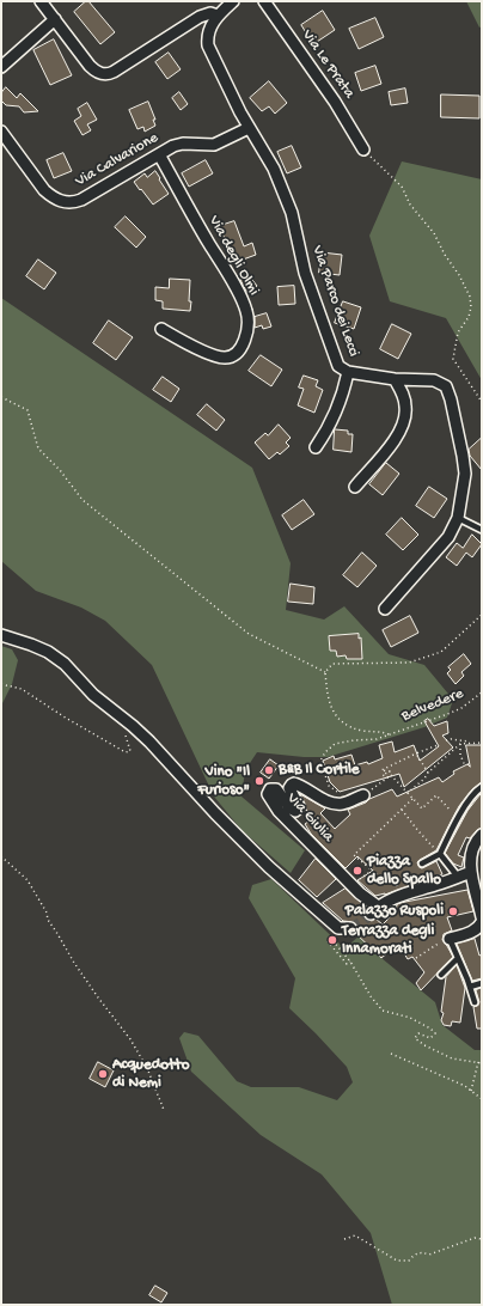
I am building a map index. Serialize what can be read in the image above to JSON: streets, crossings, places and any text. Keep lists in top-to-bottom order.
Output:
{
  "streets": {
    "street": [
      "Via Le Prata",
      "Via Calvarione",
      "Via degli Olmi",
      "Via Parco dei Lecci",
      "Via Giulia"
    ],
    "path": ["Belvedere"]
  },
  "crossings": [
    ["Via Calvarione", "Via degli Olmi"],
    ["Via Calvarione", "Via Parco dei Lecci"]
  ],
  "places": [
    "B&B Il Cortile",
    "Vino \"Il Furioso\"",
    "Piazza dello Spallo",
    "Palazzo Ruspoli",
    "Terrazza degli Innamorati",
    "Acquedotto di Nemi"
  ]
}
